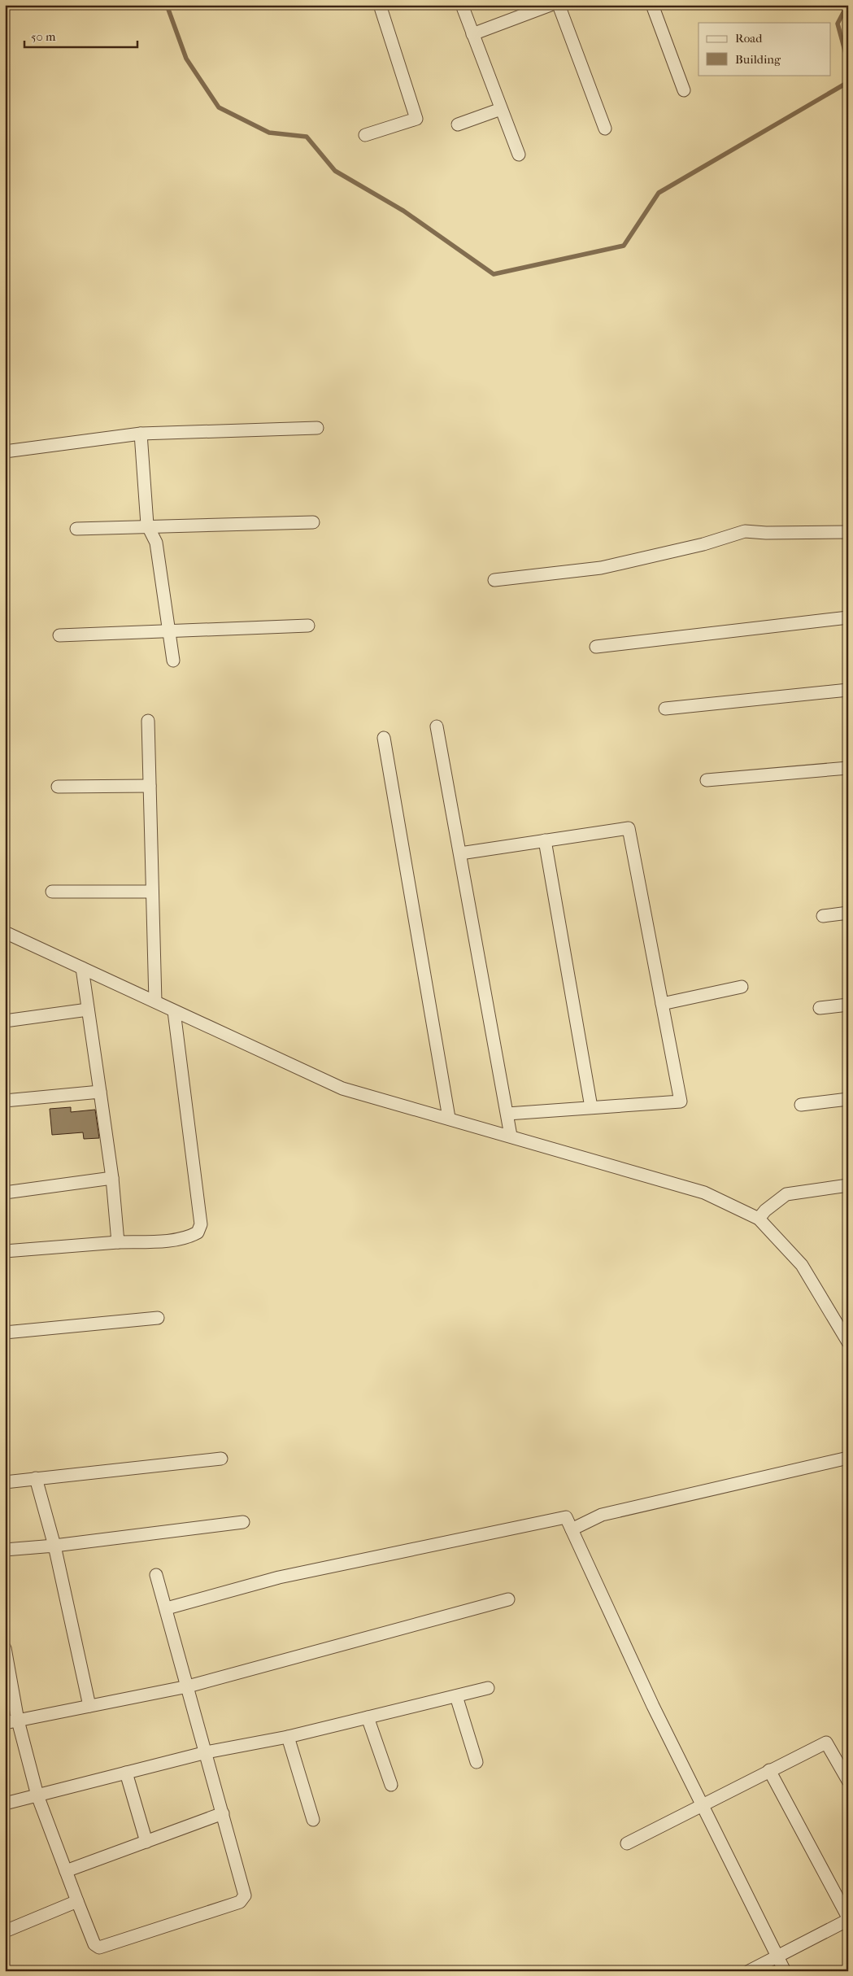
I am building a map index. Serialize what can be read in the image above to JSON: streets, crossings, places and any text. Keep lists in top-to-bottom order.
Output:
{
  "legend": ["Road", "Building"],
  "scale_bar": "50 m"
}
